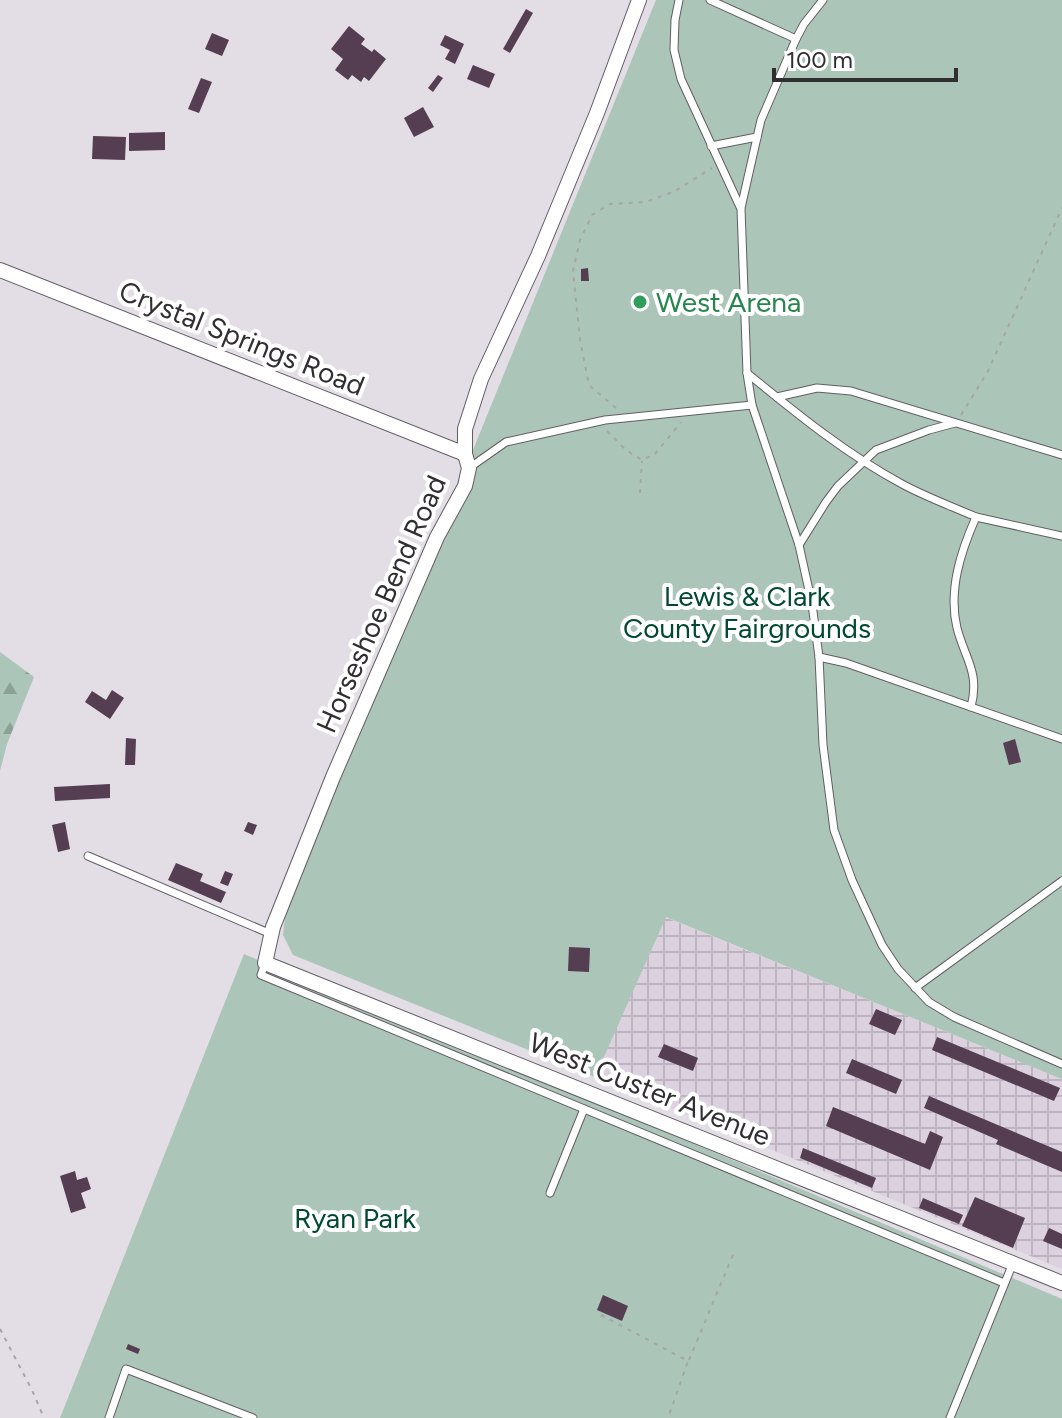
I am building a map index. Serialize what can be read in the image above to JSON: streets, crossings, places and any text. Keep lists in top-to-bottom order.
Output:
{
  "streets": {
    "street": ["Crystal Springs Road", "Horseshoe Bend Road", "West Custer Avenue"]
  },
  "crossings": [
    ["Crystal Springs Road", "Horseshoe Bend Road"]
  ],
  "parks": ["Lewis & Clark County Fairgrounds", "Ryan Park"],
  "places": ["West Arena"],
  "scale_bar": "100 m"
}
